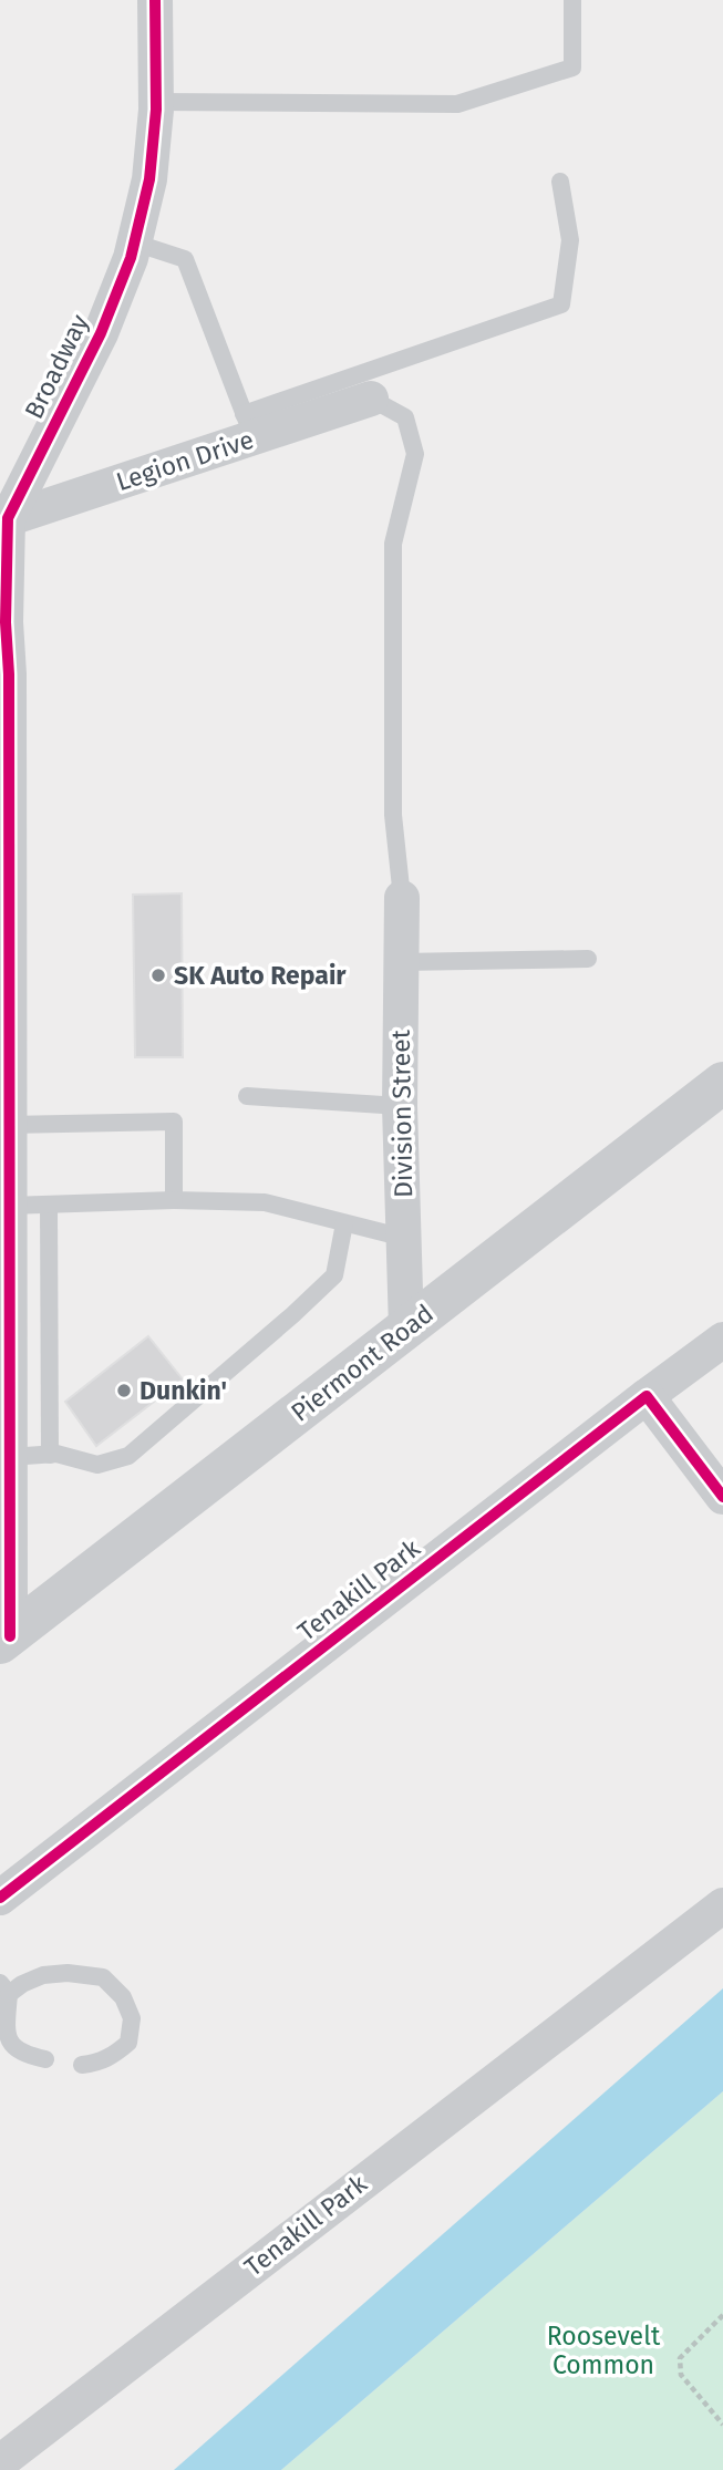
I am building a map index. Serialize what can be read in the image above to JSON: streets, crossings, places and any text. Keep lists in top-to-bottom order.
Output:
{
  "streets": {
    "street": [
      "Broadway",
      "Legion Drive",
      "Division Street",
      "Piermont Road",
      "Tenakill Park"
    ]
  },
  "crossings": [
    ["Broadway", "Legion Drive"],
    ["Broadway", "Piermont Road"],
    ["Division Street", "Piermont Road"]
  ],
  "parks": ["Roosevelt Common"],
  "places": ["SK Auto Repair", "Dunkin'"]
}
